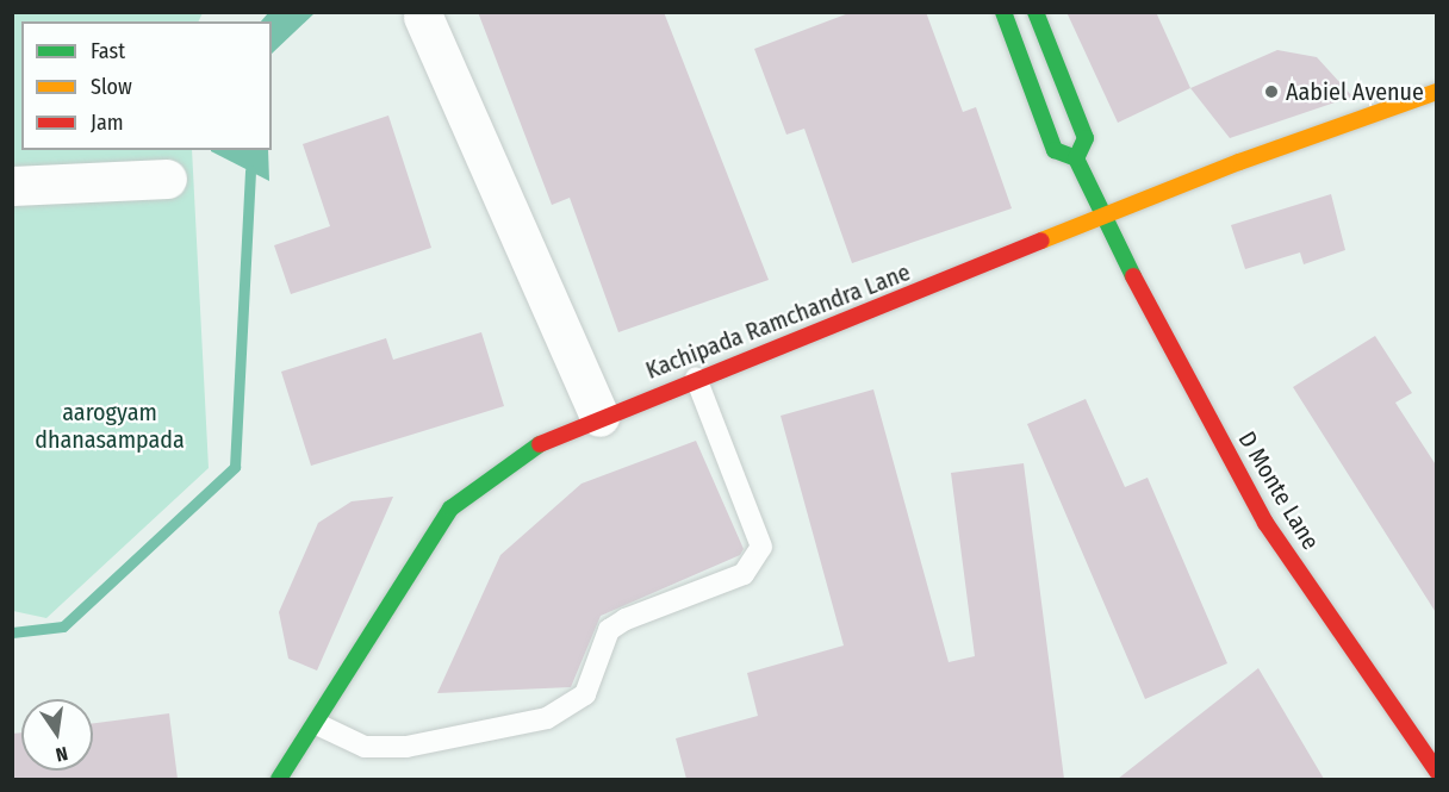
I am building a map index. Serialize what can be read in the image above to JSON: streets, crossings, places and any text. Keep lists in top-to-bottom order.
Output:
{
  "streets": {
    "main road": ["Kachipada Ramchandra Lane", "D Monte Lane"]
  },
  "crossings": [
    ["Kachipada Ramchandra Lane", "D Monte Lane"]
  ],
  "parks": ["aarogyam dhanasampada"],
  "places": ["Aabiel Avenue"],
  "legend": ["Fast", "Slow", "Jam"],
  "north": "bottom"
}
